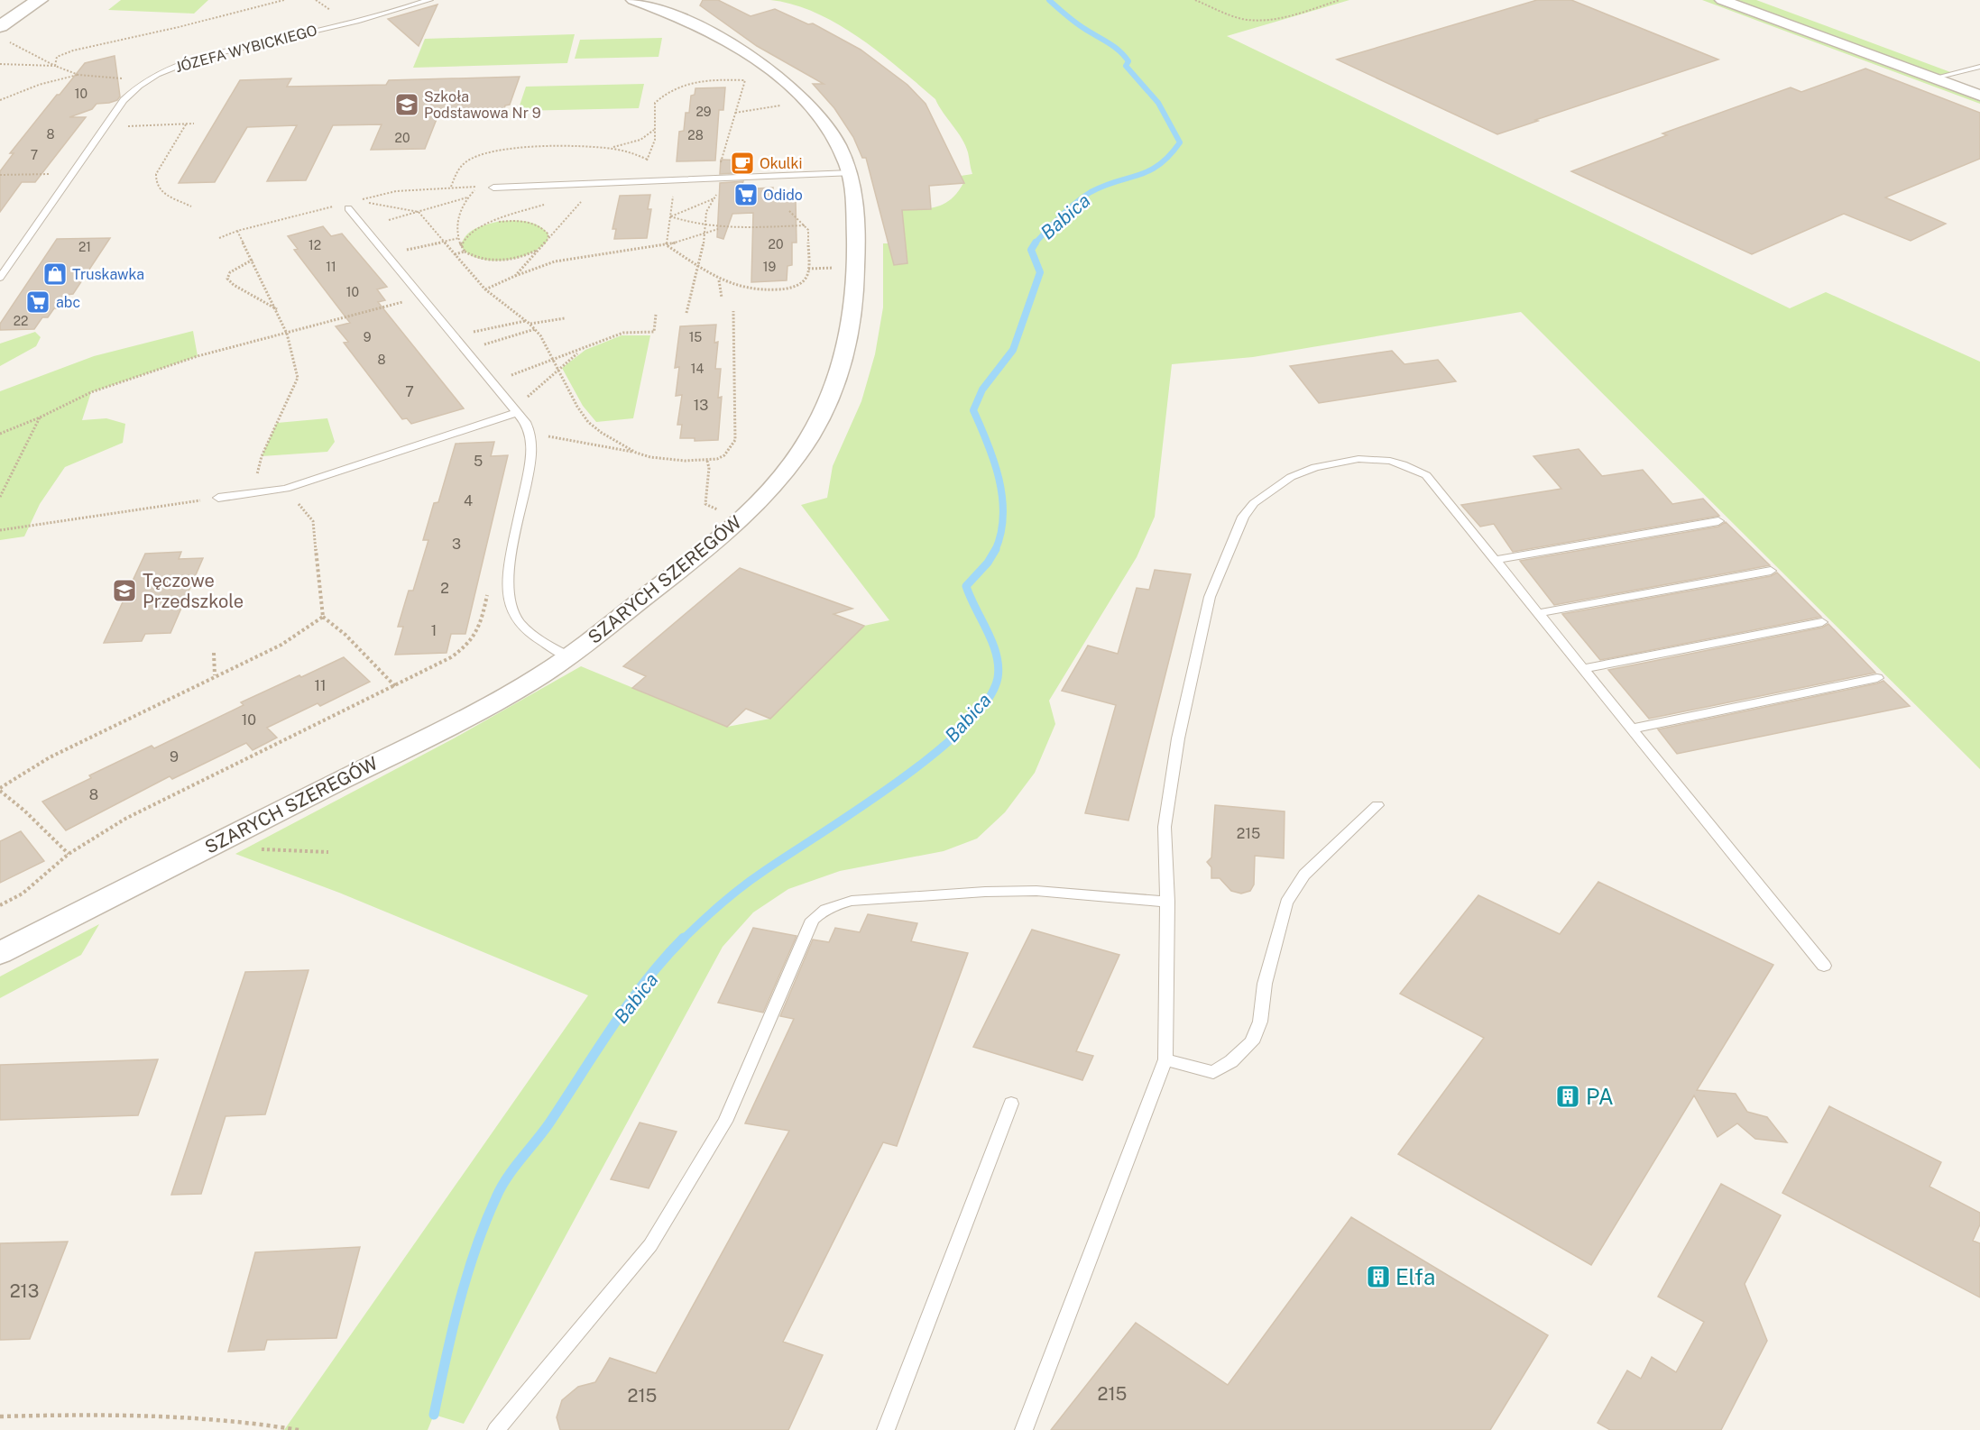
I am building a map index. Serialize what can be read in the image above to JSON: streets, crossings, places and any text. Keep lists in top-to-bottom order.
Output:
{
  "streets": {
    "street": ["SZARYCH SZEREGÓW"],
    "lane": ["JÓZEFA WYBICKIEGO"]
  },
  "water": ["Babica"],
  "places": {
    "school or university": ["Szkoła Podstawowa Nr 9", "Tęczowe Przedszkole"],
    "cafe": ["Okulki"],
    "supermarket": ["Odido", "abc"],
    "shop": ["Truskawka"],
    "building": ["PA", "Elfa"]
  },
  "house_numbers": [
    "10",
    "29",
    "8",
    "28",
    "20",
    "7",
    "20",
    "12",
    "21",
    "11",
    "19",
    "10",
    "22",
    "9",
    "15",
    "8",
    "14",
    "7",
    "13",
    "5",
    "4",
    "3",
    "2",
    "1",
    "11",
    "10",
    "9",
    "8",
    "215",
    "213",
    "215",
    "215"
  ]
}
